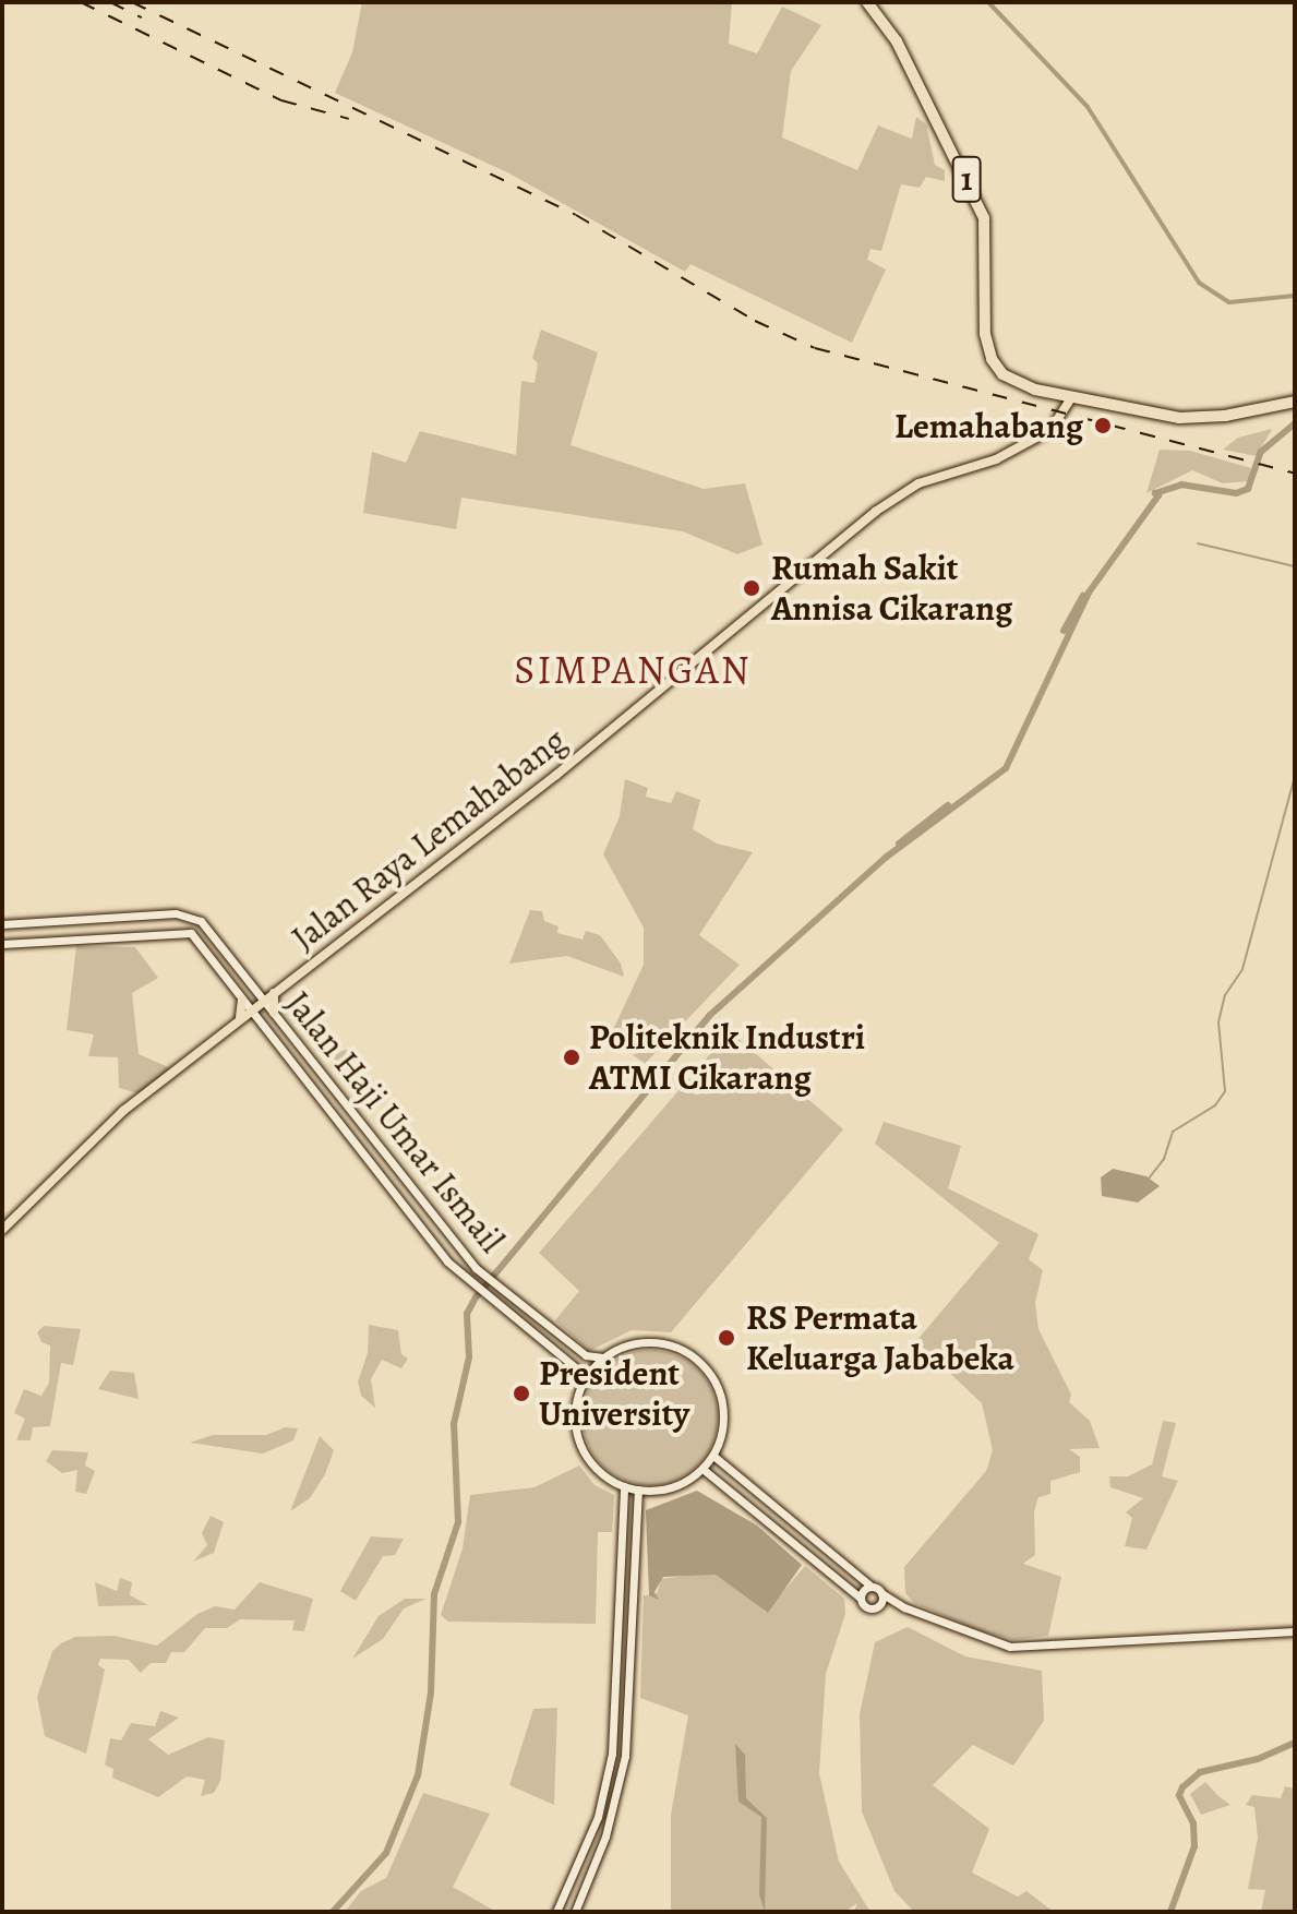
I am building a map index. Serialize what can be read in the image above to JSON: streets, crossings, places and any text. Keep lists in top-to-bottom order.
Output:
{
  "streets": {
    "highway": ["1"],
    "main road": ["Jalan Raya Lemahabang", "Jalan Haji Umar Ismail"]
  },
  "crossings": [
    ["1", "Jalan Raya Lemahabang"],
    ["Jalan Raya Lemahabang", "Jalan Haji Umar Ismail"]
  ],
  "districts": ["SIMPANGAN"],
  "places": [
    "Lemahabang",
    "Rumah Sakit Annisa Cikarang",
    "Politeknik Industri ATMI Cikarang",
    "RS Permata Keluarga Jababeka",
    "President University"
  ]
}
